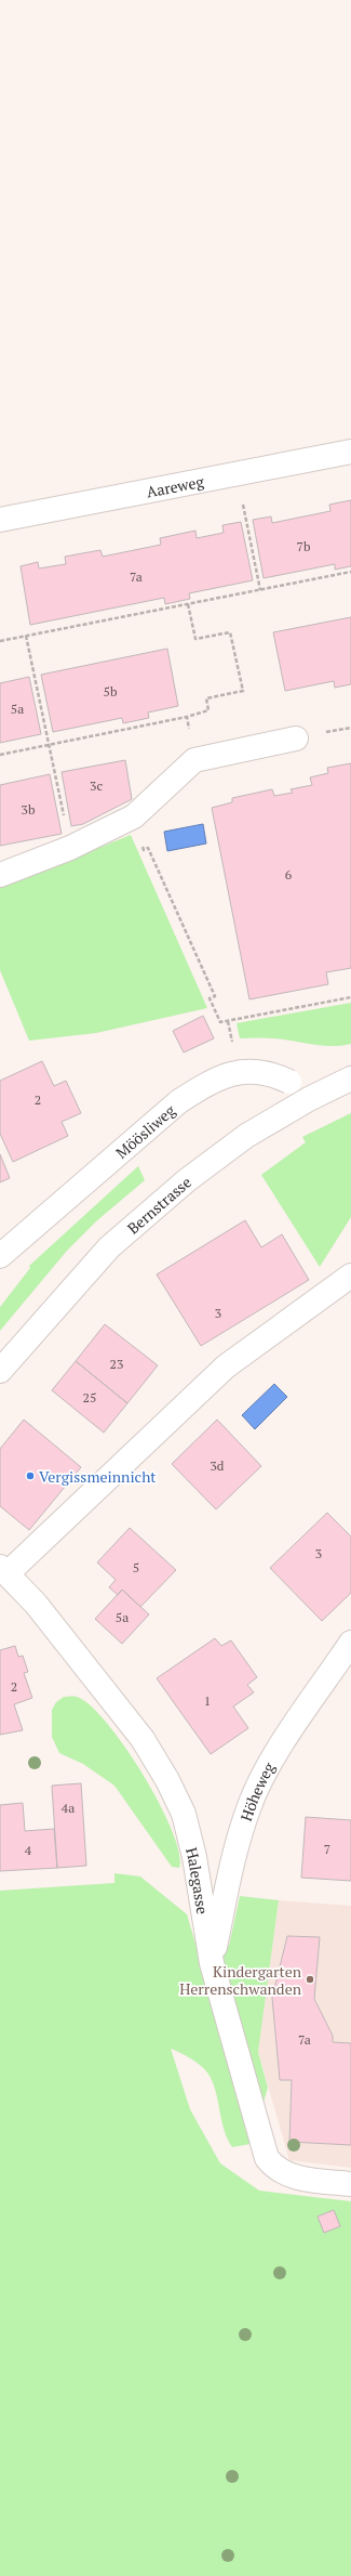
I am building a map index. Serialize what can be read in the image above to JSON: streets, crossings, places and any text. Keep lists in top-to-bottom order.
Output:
{
  "streets": {
    "street": [
      "Aareweg",
      "Möösliweg",
      "Bernstrasse",
      "Höheweg",
      "Halegasse"
    ]
  },
  "crossings": [
    ["Möösliweg", "Bernstrasse"],
    ["Höheweg", "Halegasse"]
  ],
  "places": ["Vergissmeinnicht", "Kindergarten Herrenschwanden"],
  "house_numbers": [
    "7b",
    "7a",
    "5b",
    "5a",
    "3c",
    "3b",
    "6",
    "2",
    "3",
    "23",
    "25",
    "3d",
    "3",
    "5",
    "5a",
    "2",
    "1",
    "4a",
    "7",
    "4",
    "7a"
  ]
}
